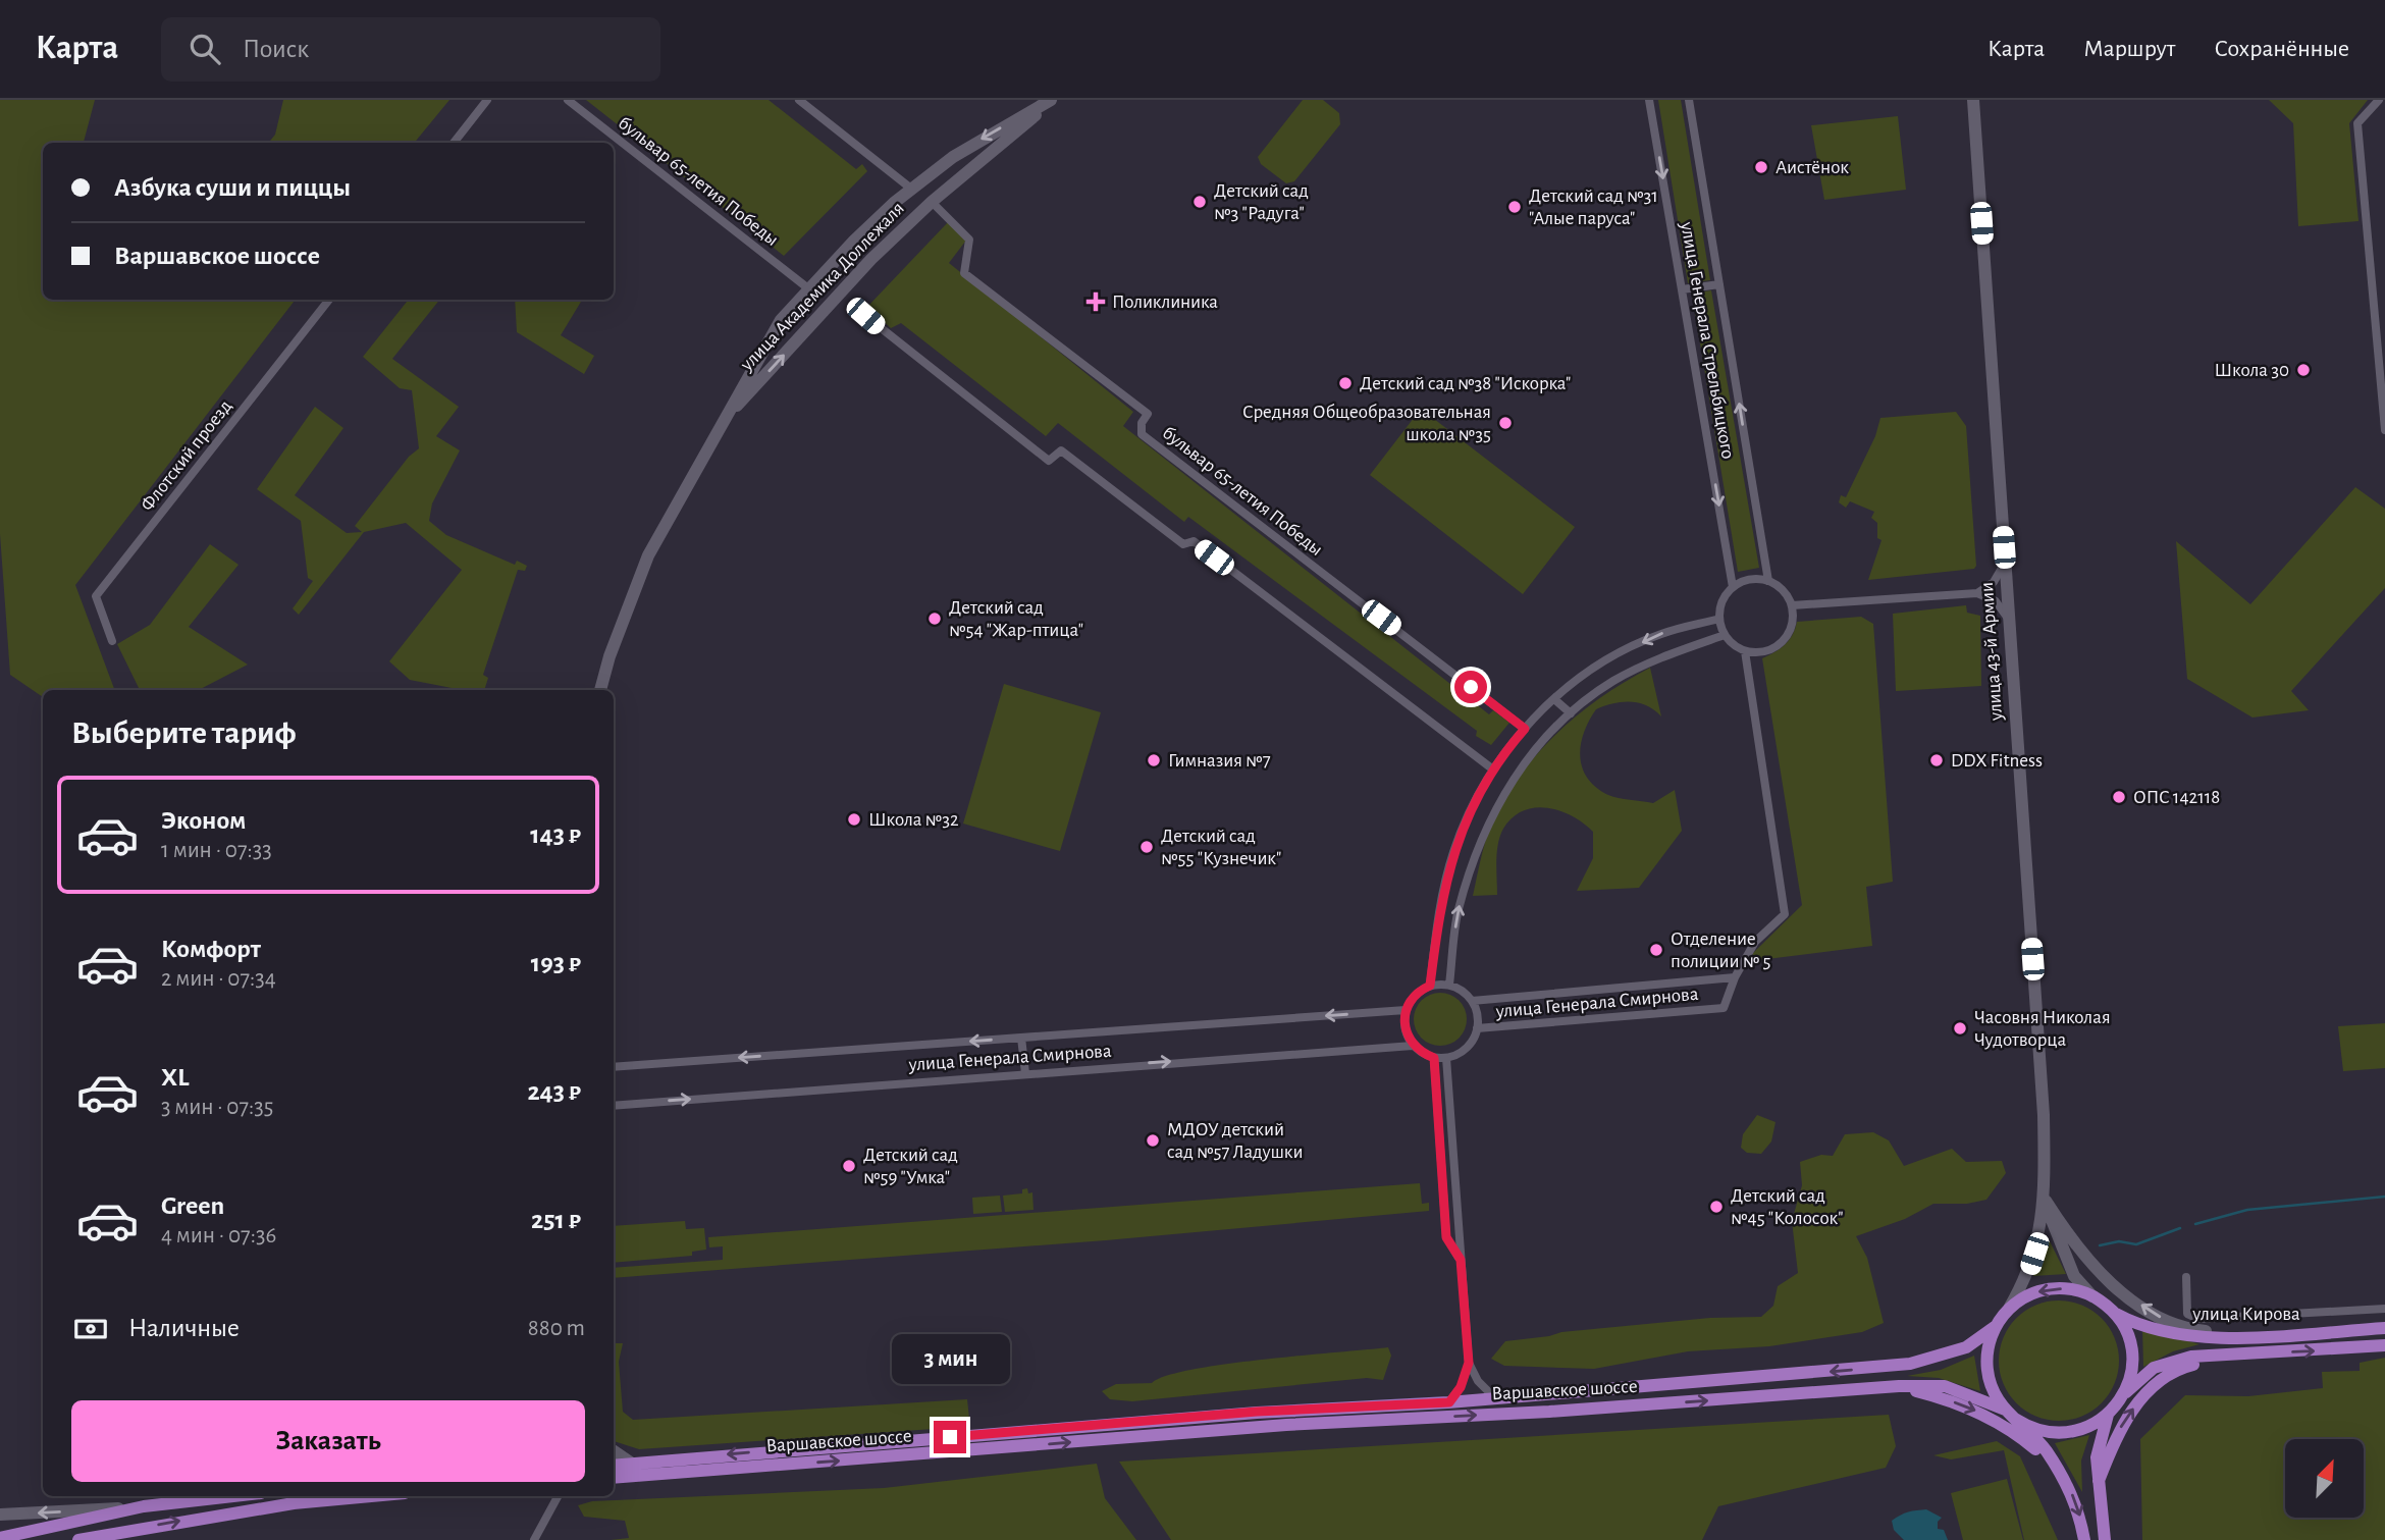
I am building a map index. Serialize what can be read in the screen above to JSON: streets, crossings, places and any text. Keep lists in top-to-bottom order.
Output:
{
  "streets": {
    "main road": [
      "улица Академика Доллежаля",
      "улица 43-й Армии",
      "улица Кирова",
      "Варшавское шоссе"
    ],
    "street": [
      "бульвар 65-летия Победы",
      "улица Генерала Стрельбицкого",
      "Флотский проезд",
      "улица Генерала Смирнова"
    ]
  },
  "crossings": [
    ["бульвар 65-летия Победы", "улица Академика Доллежаля"],
    ["улица 43-й Армии", "улица Кирова"],
    ["улица 43-й Армии", "Варшавское шоссе"],
    ["улица Кирова", "Варшавское шоссе"]
  ],
  "places": {
    "other": [
      "Аистёнок",
      "Детский сад №3 \"Радуга\"",
      "Детский сад №31 \"Алые паруса\"",
      "Школа 30",
      "Детский сад №38 \"Искорка\"",
      "Средняя Общеобразовательная школа №35",
      "Детский сад №54 \"Жар-птица\"",
      "Гимназия №7",
      "DDX Fitness",
      "ОПС 142118",
      "Школа №32",
      "Детский сад №55 \"Кузнечик\"",
      "Отделение полиции № 5",
      "Часовня Николая Чудотворца",
      "МДОУ детский сад №57 Ладушки",
      "Детский сад №59 \"Умка\"",
      "Детский сад №45 \"Колосок\""
    ],
    "health": ["Поликлиника"]
  },
  "north": "top right",
  "page": {
    "header": "Карта",
    "search": "Поиск",
    "nav": ["Карта", "Маршрут", "Сохранённые"],
    "banner": ["Азбука суши и пиццы", "Варшавское шоссе"],
    "heading": "Выберите тариф",
    "list": [
      {
        "name": "Эконом",
        "note": "1 мин · 07:33",
        "value": "143 ₽"
      },
      {
        "name": "Комфорт",
        "note": "2 мин · 07:34",
        "value": "193 ₽"
      },
      {
        "name": "XL",
        "note": "3 мин · 07:35",
        "value": "243 ₽"
      },
      {
        "name": "Green",
        "note": "4 мин · 07:36",
        "value": "251 ₽"
      }
    ],
    "pay": ["Наличные", "880 m"],
    "bubble": "3 мин",
    "buttons": "Заказать"
  }
}
